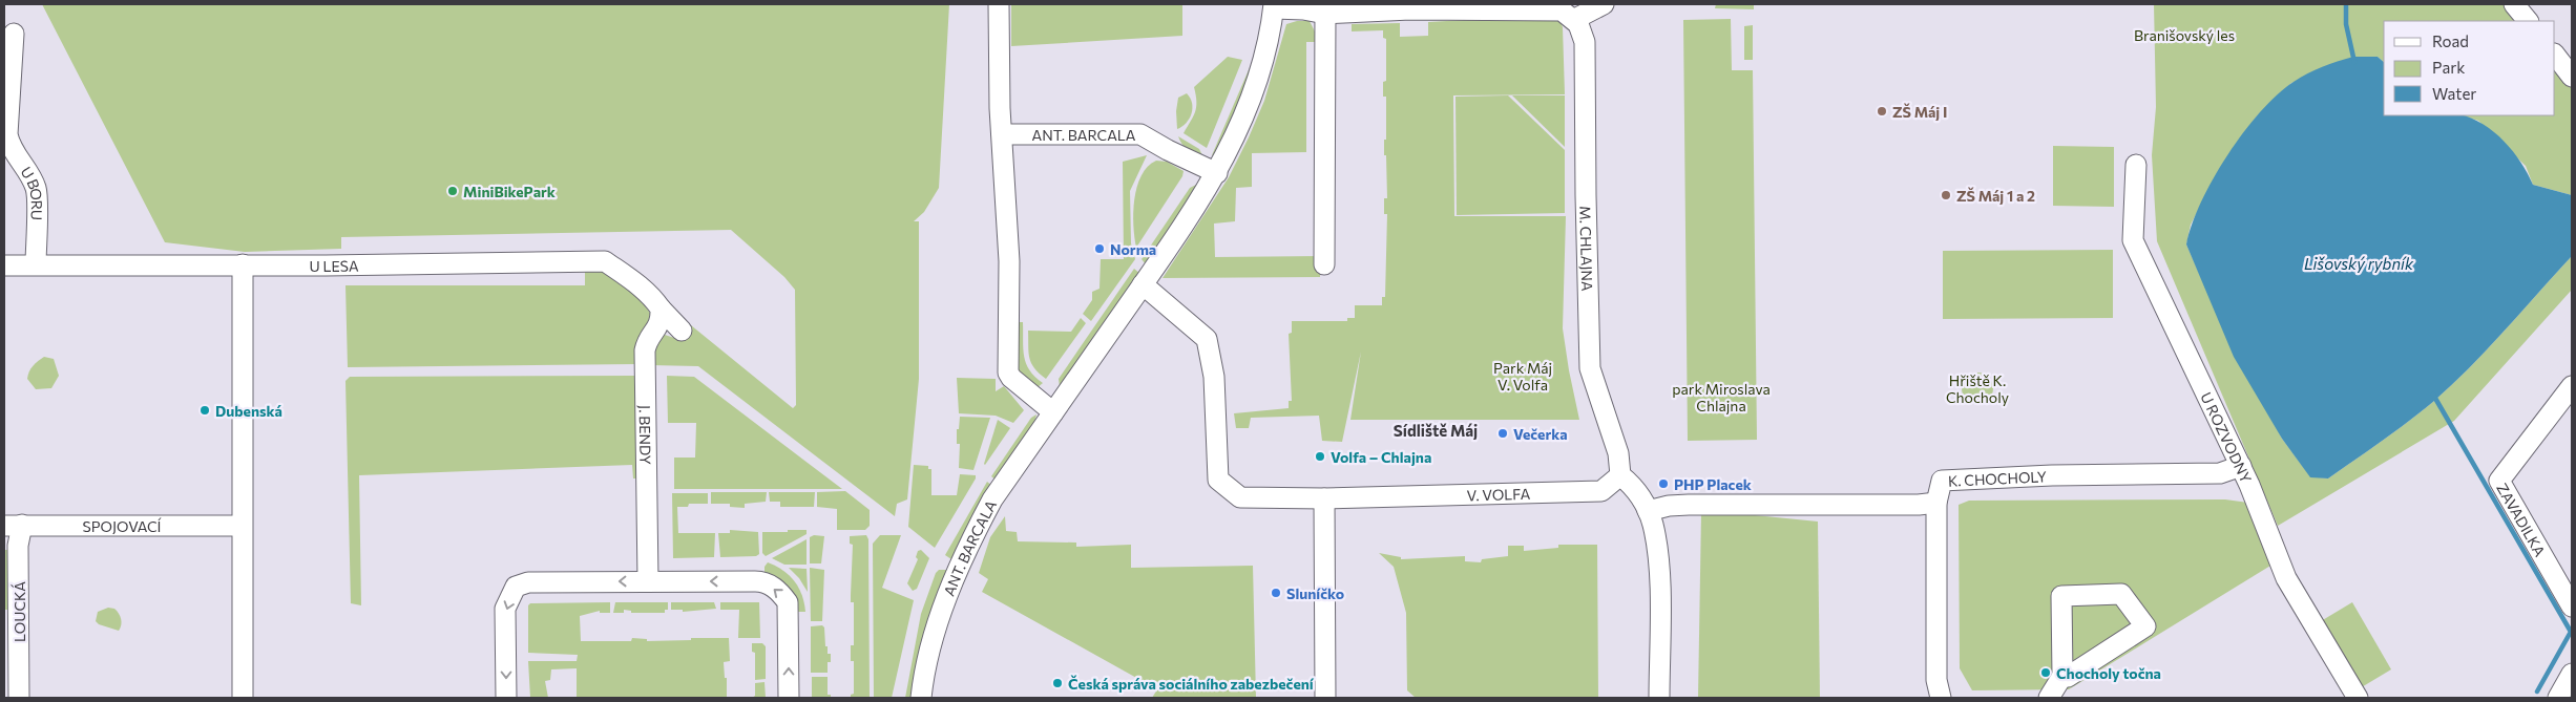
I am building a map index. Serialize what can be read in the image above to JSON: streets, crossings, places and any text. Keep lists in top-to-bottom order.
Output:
{
  "streets": {
    "street": [
      "ANT. BARCALA",
      "U BORU",
      "M. CHLAJNA",
      "U LESA",
      "J. BENDY",
      "U ROZVODNY",
      "K. CHOCHOLY",
      "V. VOLFA",
      "ZAVADILKA",
      "SPOJOVACÍ",
      "LOUCKÁ"
    ]
  },
  "crossings": [
    ["ANT. BARCALA", "V. VOLFA"],
    ["U BORU", "U LESA"],
    ["M. CHLAJNA", "V. VOLFA"],
    ["U LESA", "J. BENDY"],
    ["U ROZVODNY", "K. CHOCHOLY"],
    ["SPOJOVACÍ", "LOUCKÁ"]
  ],
  "districts": ["Sídliště Máj"],
  "water": ["Lišovský rybník"],
  "parks": [
    "Branišovský les",
    "Park Máj V. Volfa",
    "Hřiště K. Chocholy",
    "park Miroslava Chlajna"
  ],
  "places": [
    "ZŠ Máj I",
    "MiniBikePark",
    "ZŠ Máj 1 a 2",
    "Norma",
    "Dubenská",
    "Večerka",
    "Volfa – Chlajna",
    "PHP Placek",
    "Sluníčko",
    "Chocholy točna",
    "Česká správa sociálního zabezbečení"
  ],
  "legend": ["Road", "Park", "Water"]
}
